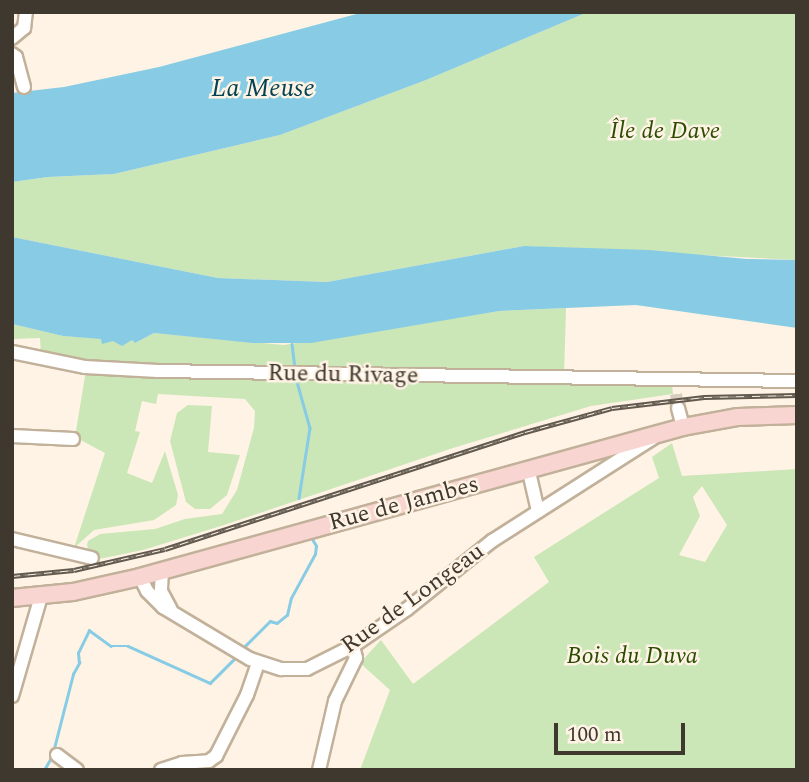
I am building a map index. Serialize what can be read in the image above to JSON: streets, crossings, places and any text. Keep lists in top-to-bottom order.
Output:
{
  "streets": {
    "main road": ["Rue de Jambes"],
    "street": ["Rue du Rivage", "Rue de Longeau"]
  },
  "crossings": [
    ["Rue de Jambes", "Rue de Longeau"]
  ],
  "water": ["La Meuse"],
  "parks": ["Île de Dave", "Bois du Duva"],
  "scale_bar": "100 m"
}
